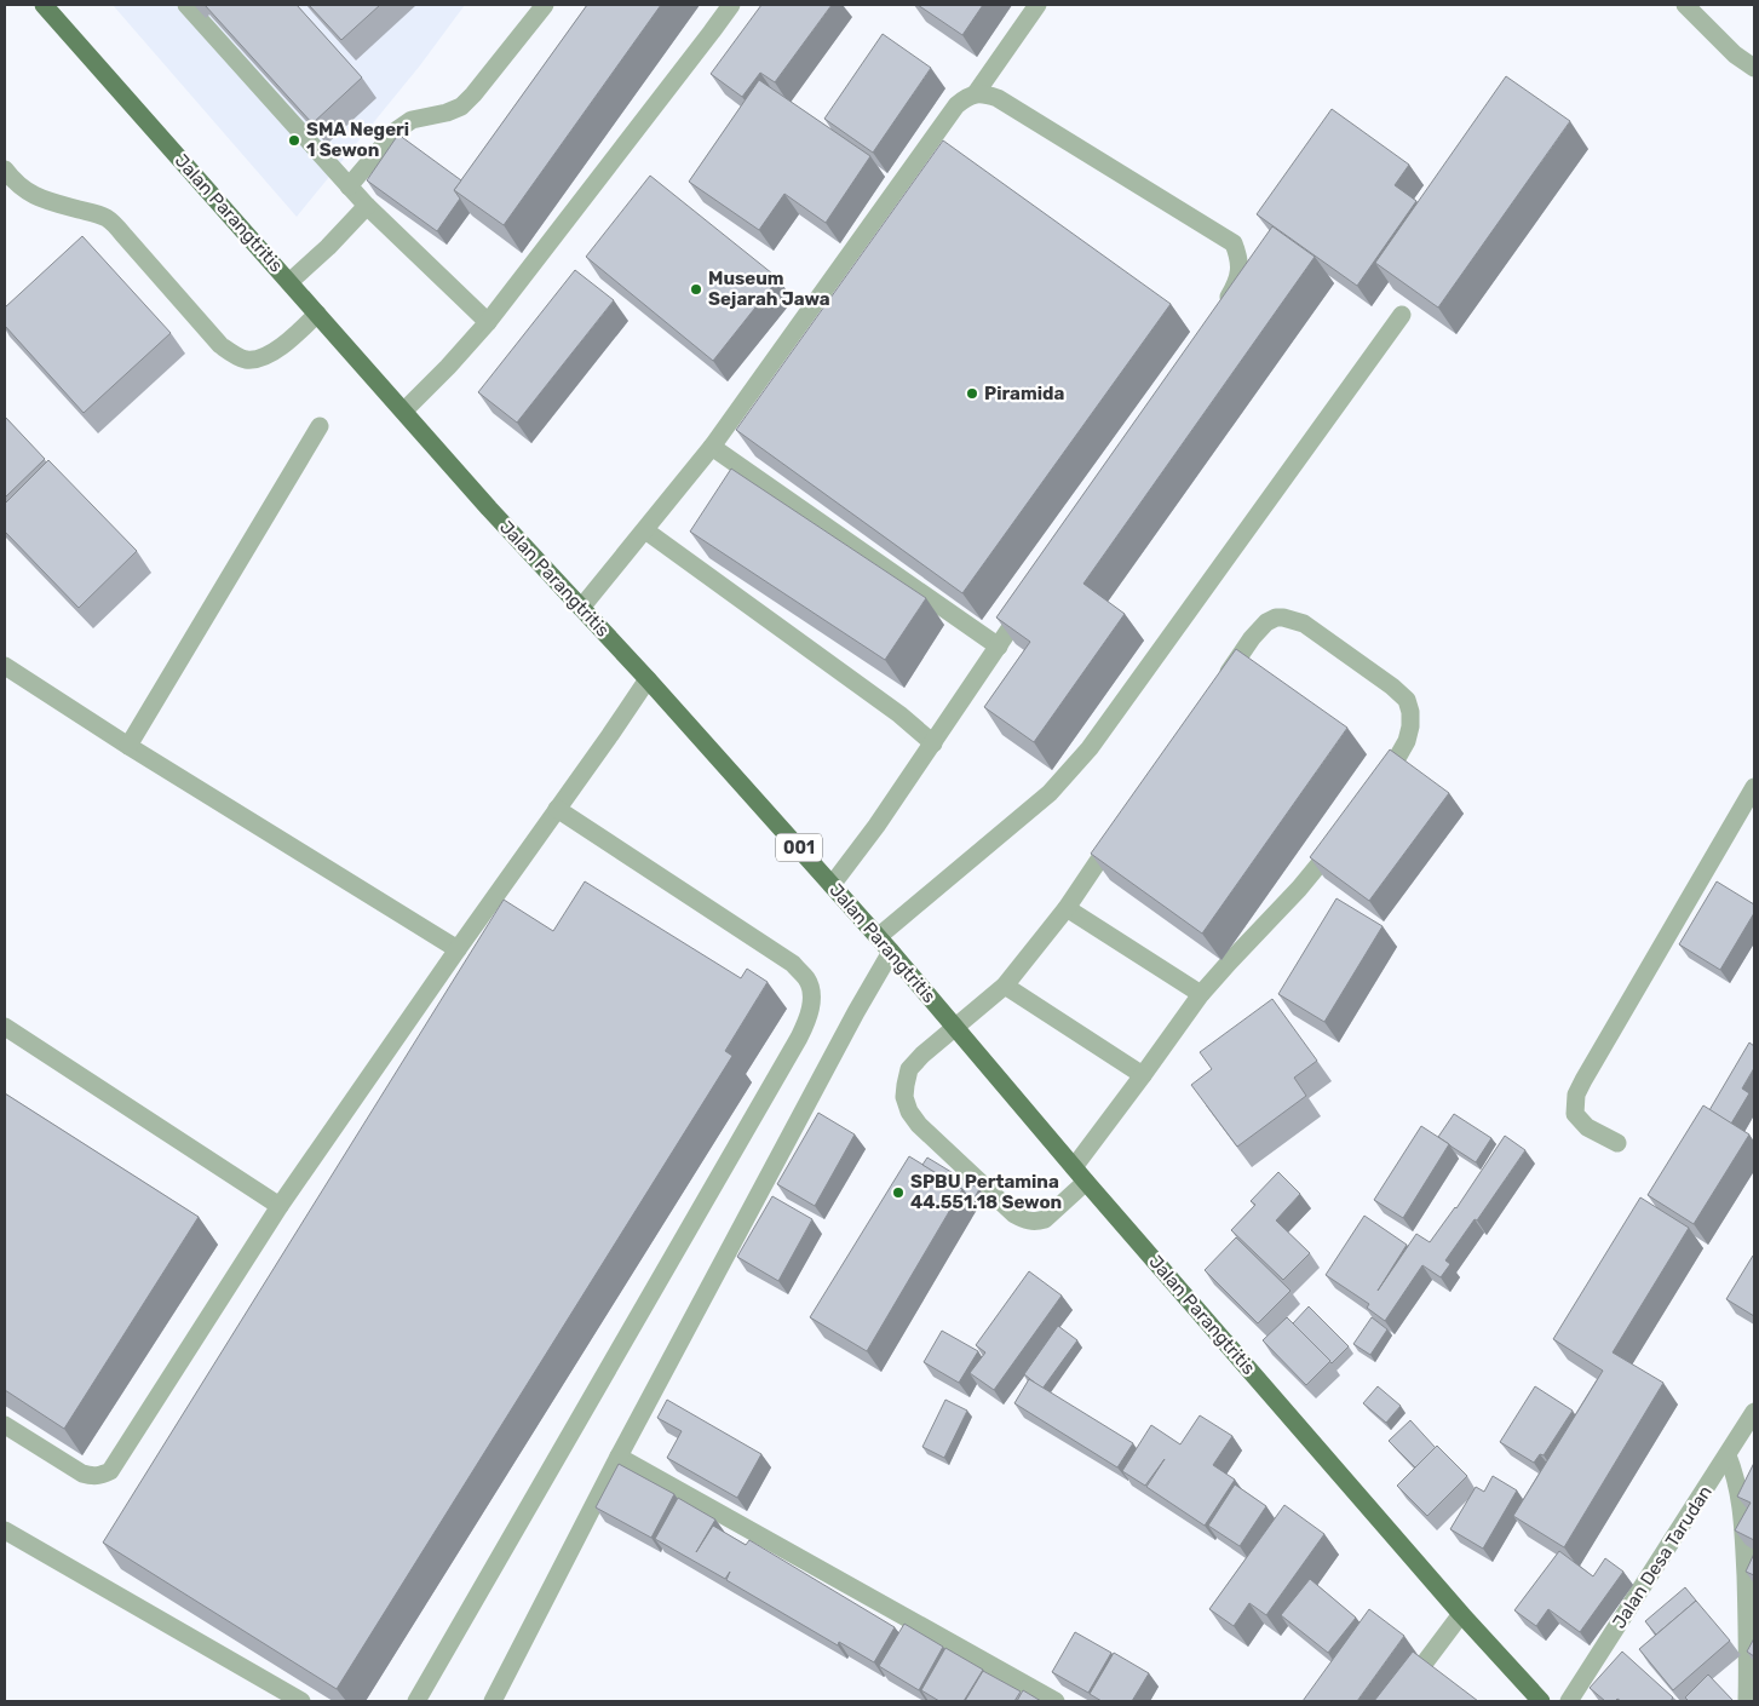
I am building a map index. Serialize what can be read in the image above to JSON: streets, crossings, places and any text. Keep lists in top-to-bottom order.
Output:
{
  "streets": {
    "main road": ["Jalan Parangtritis", "001"],
    "street": ["Jalan Desa Tarudan"]
  },
  "places": [
    "SMA Negeri 1 Sewon",
    "Museum Sejarah Jawa",
    "Piramida",
    "SPBU Pertamina 44.551.18 Sewon"
  ]
}
